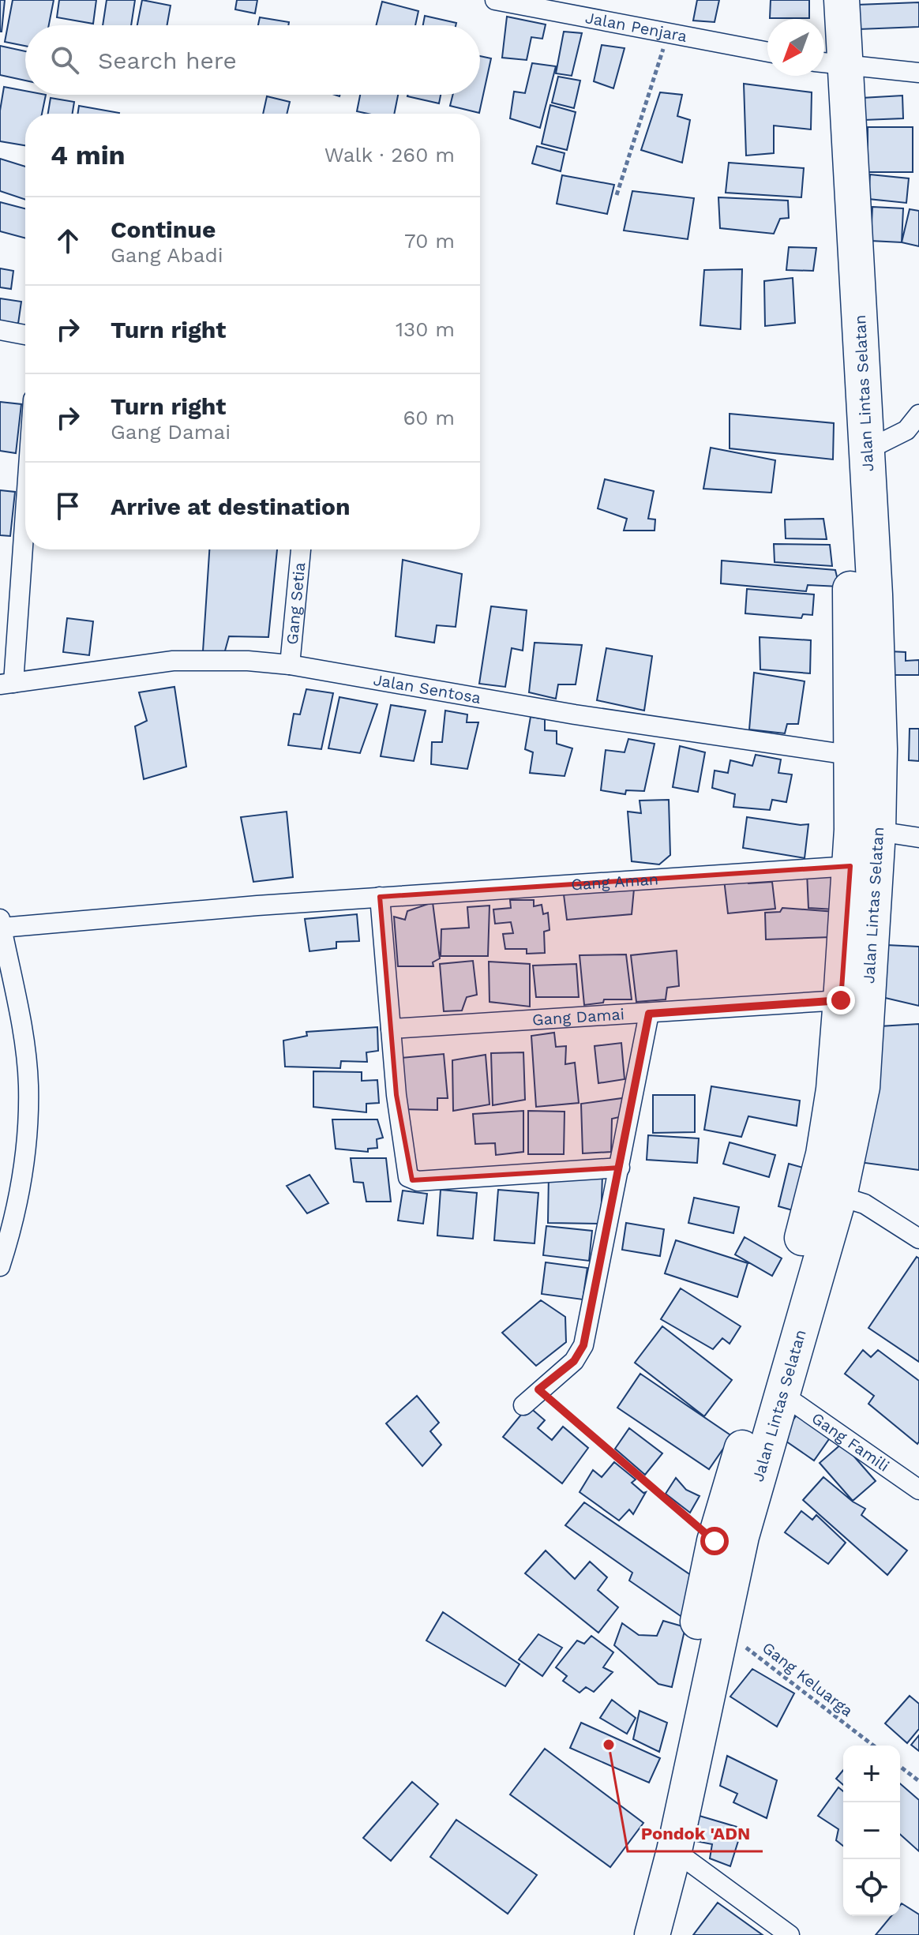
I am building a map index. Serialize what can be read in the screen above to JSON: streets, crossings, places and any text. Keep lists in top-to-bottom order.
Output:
{
  "streets": {
    "highway": ["Jalan Lintas Selatan"],
    "street": [
      "Jalan Penjara",
      "Gang Setia",
      "Jalan Sentosa",
      "Gang Aman",
      "Gang Damai",
      "Gang Famili"
    ],
    "path": ["Gang Keluarga"]
  },
  "crossings": [
    ["Jalan Lintas Selatan", "Jalan Sentosa"],
    ["Jalan Lintas Selatan", "Gang Aman"],
    ["Jalan Lintas Selatan", "Gang Damai"],
    ["Jalan Lintas Selatan", "Gang Famili"],
    ["Jalan Lintas Selatan", "Gang Keluarga"],
    ["Gang Setia", "Jalan Sentosa"]
  ],
  "places": ["Pondok 'ADN"],
  "north": "bottom left",
  "page": {
    "search": "Search here",
    "heading": ["4 min", "Walk · 260 m"],
    "list": [
      ["Continue", "Gang Abadi", "70 m"],
      ["Turn right", "130 m"],
      ["Turn right", "Gang Damai", "60 m"],
      "Arrive at destination"
    ],
    "map_buttons": ["+", "−"]
  }
}
